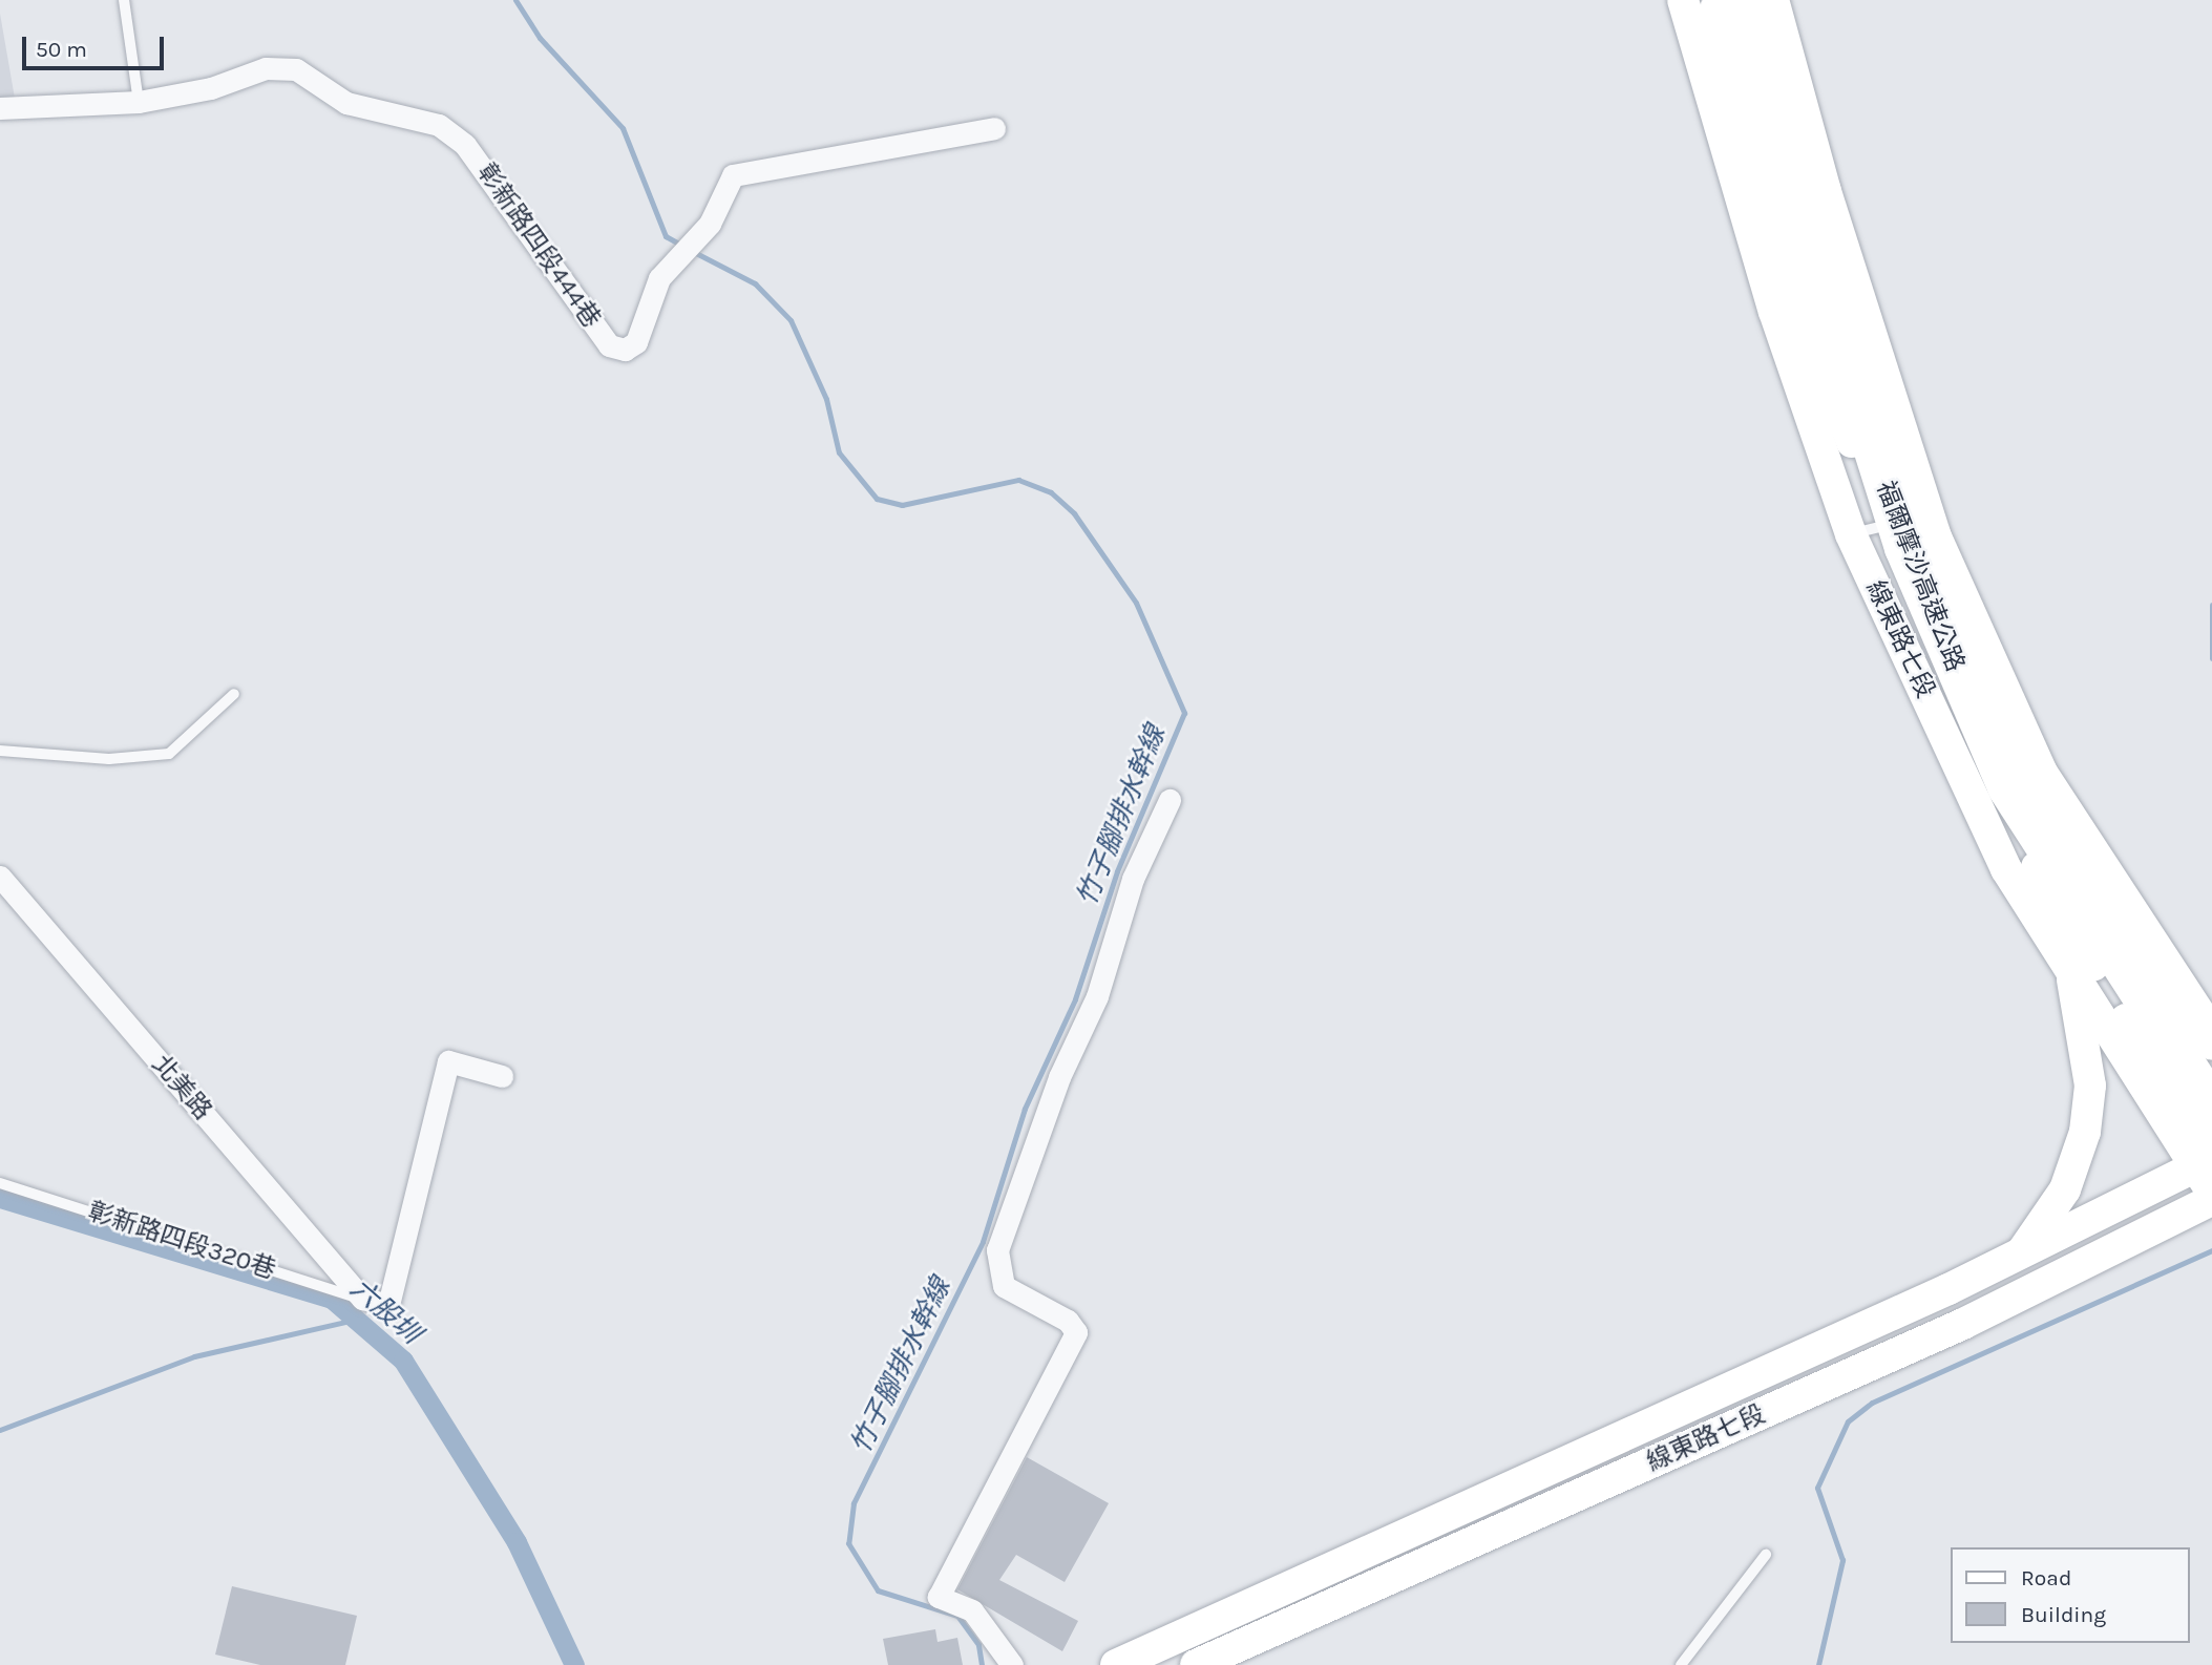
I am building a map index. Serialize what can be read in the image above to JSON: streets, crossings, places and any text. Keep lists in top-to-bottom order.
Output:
{
  "streets": {
    "highway": ["福爾摩沙高速公路"],
    "main road": ["線東路七段"],
    "street": ["彰新路四段444巷", "北美路"],
    "lane": ["彰新路四段320巷"]
  },
  "crossings": [
    ["北美路", "彰新路四段320巷"]
  ],
  "water": ["竹子腳排水幹線", "六股圳"],
  "legend": ["Road", "Building"],
  "scale_bar": "50 m"
}
